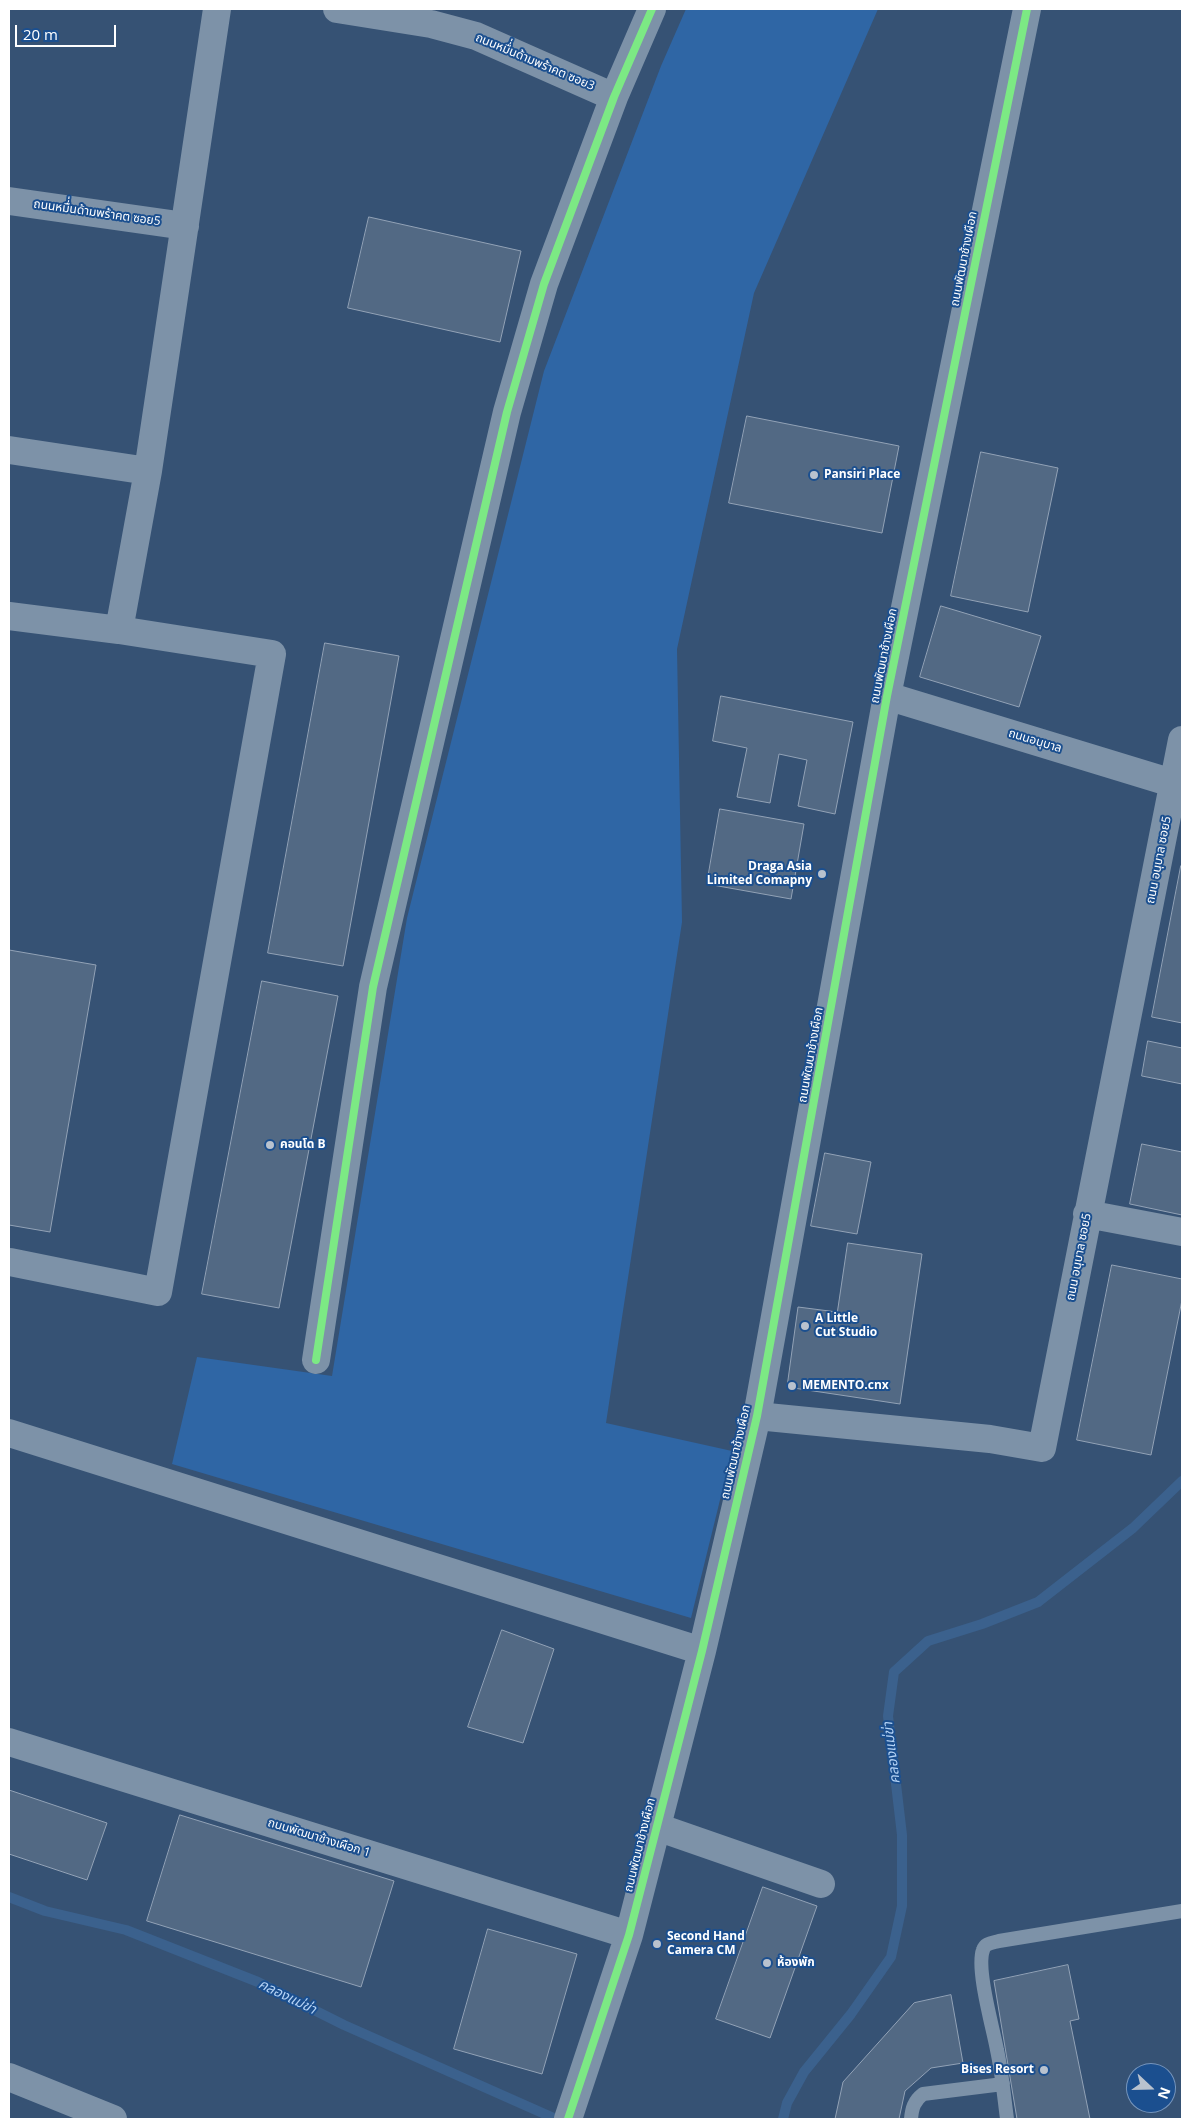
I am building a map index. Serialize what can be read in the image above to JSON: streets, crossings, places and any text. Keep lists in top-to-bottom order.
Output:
{
  "streets": {
    "street": [
      "ถนนหมื่่นด้ามพร้าคต ซอย3",
      "ถนนหมื่่นด้ามพร้าคต ซอย5",
      "ถนนพัฒนาช้างเผือก",
      "ถนนอนุบาล",
      "ถนน อนุบาล ซอย5",
      "ถนนพัฒนาช้างเผือก 1"
    ]
  },
  "crossings": [
    ["ถนนพัฒนาช้างเผือก", "ถนนอนุบาล"],
    ["ถนนพัฒนาช้างเผือก", "ถนน อนุบาล ซอย5"],
    ["ถนนพัฒนาช้างเผือก", "ถนนพัฒนาช้างเผือก 1"],
    ["ถนนอนุบาล", "ถนน อนุบาล ซอย5"]
  ],
  "water": ["คลองแม่ข่า"],
  "places": [
    "Pansiri Place",
    "Draga Asia Limited Comapny",
    "คอนโด B",
    "A Little Cut Studio",
    "MEMENTO.cnx",
    "Second Hand Camera CM",
    "ห้องพัก",
    "Bises Resort"
  ],
  "scale_bar": "20 m",
  "north": "right"
}
